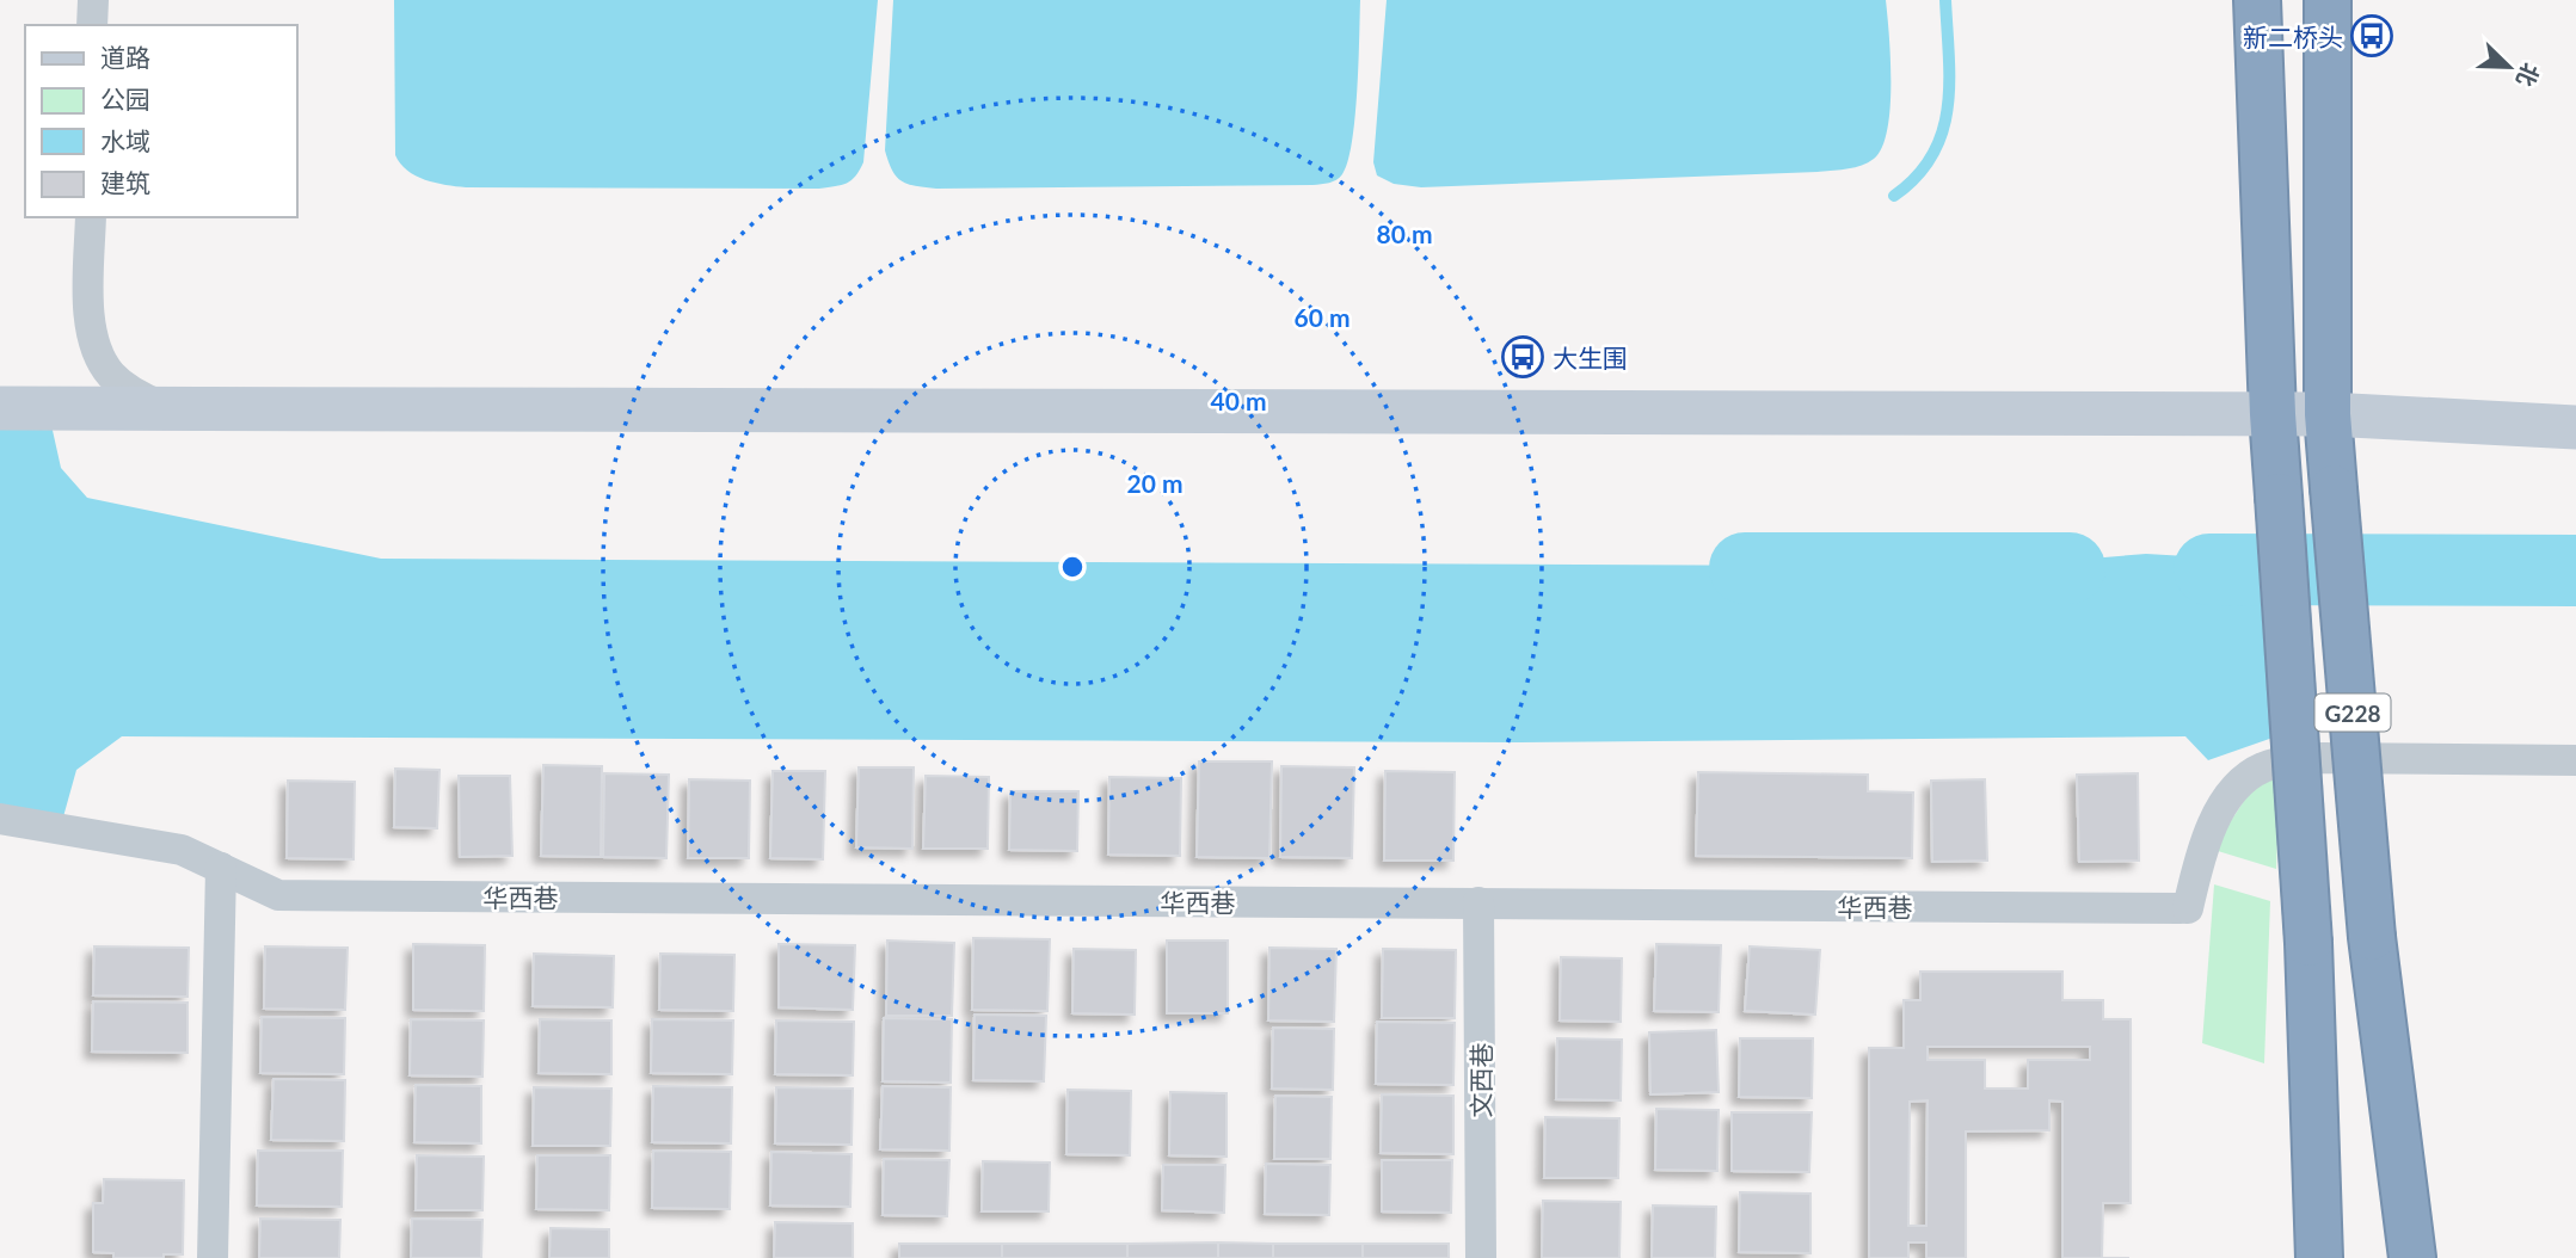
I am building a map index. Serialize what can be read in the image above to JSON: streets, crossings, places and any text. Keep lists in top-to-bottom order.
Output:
{
  "streets": {
    "highway": ["G228"],
    "street": ["华西巷", "文西巷"]
  },
  "crossings": [
    ["华西巷", "文西巷"]
  ],
  "places": {
    "bus stop": ["新二桥头", "大生围"]
  },
  "legend": [
    "道路",
    "公园",
    "水域",
    "建筑"
  ],
  "north": "bottom right",
  "rings": [
    "80 m",
    "60 m",
    "40 m",
    "20 m"
  ]
}
